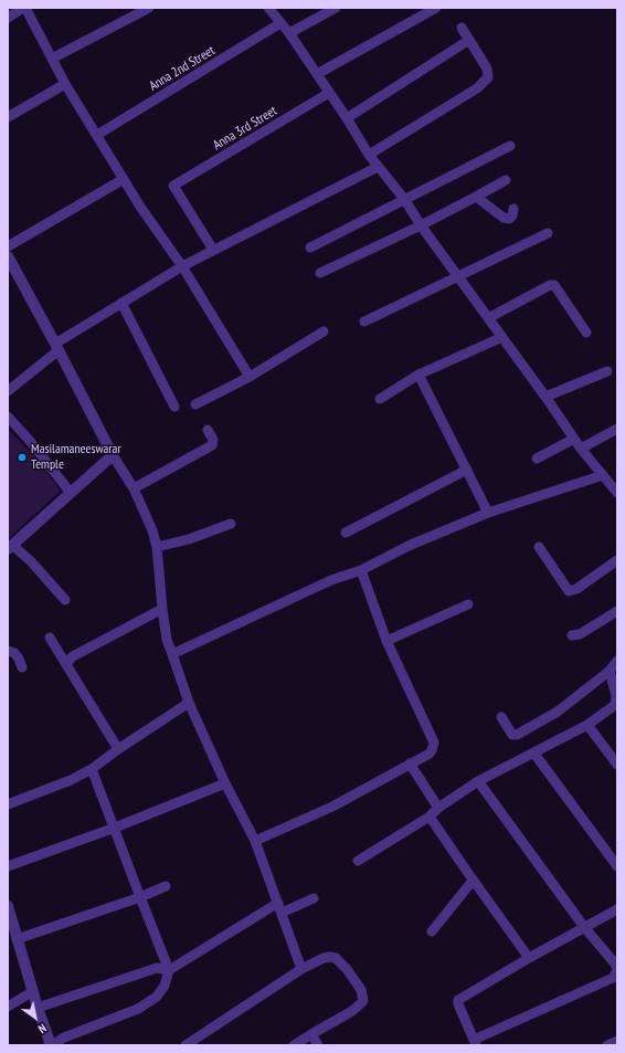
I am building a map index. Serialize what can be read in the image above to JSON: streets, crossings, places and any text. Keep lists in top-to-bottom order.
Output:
{
  "streets": {
    "street": ["Anna 2nd Street", "Anna 3rd Street"]
  },
  "places": ["Masilamaneeswarar Temple"],
  "north": "bottom right"
}
